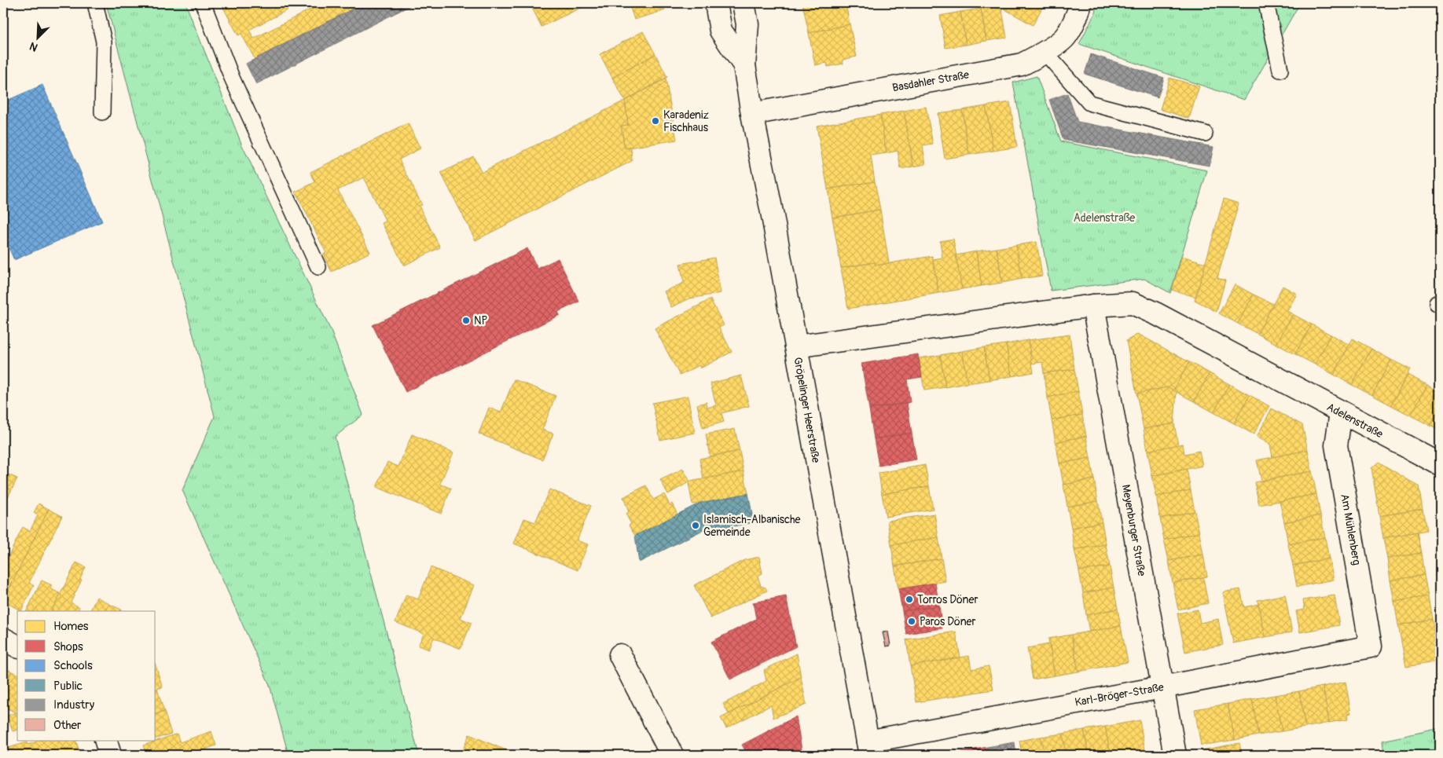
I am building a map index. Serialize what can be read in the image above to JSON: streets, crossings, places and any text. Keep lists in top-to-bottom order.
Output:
{
  "streets": {
    "street": [
      "Basdahler Straße",
      "Gröpelinger Heerstraße",
      "Adelenstraße",
      "Am Mühlenberg",
      "Meyenburger Straße",
      "Karl-Bröger-Straße"
    ]
  },
  "crossings": [
    ["Basdahler Straße", "Gröpelinger Heerstraße"],
    ["Gröpelinger Heerstraße", "Adelenstraße"],
    ["Gröpelinger Heerstraße", "Karl-Bröger-Straße"],
    ["Adelenstraße", "Am Mühlenberg"],
    ["Adelenstraße", "Meyenburger Straße"],
    ["Am Mühlenberg", "Karl-Bröger-Straße"],
    ["Meyenburger Straße", "Karl-Bröger-Straße"]
  ],
  "parks": ["Adelenstraße"],
  "places": [
    "Karadeniz Fischhaus",
    "NP",
    "Islamisch-Albanische Gemeinde",
    "Torros Döner",
    "Paros Döner"
  ],
  "legend": [
    "Homes",
    "Shops",
    "Schools",
    "Public",
    "Industry",
    "Other"
  ],
  "north": "bottom left"
}
